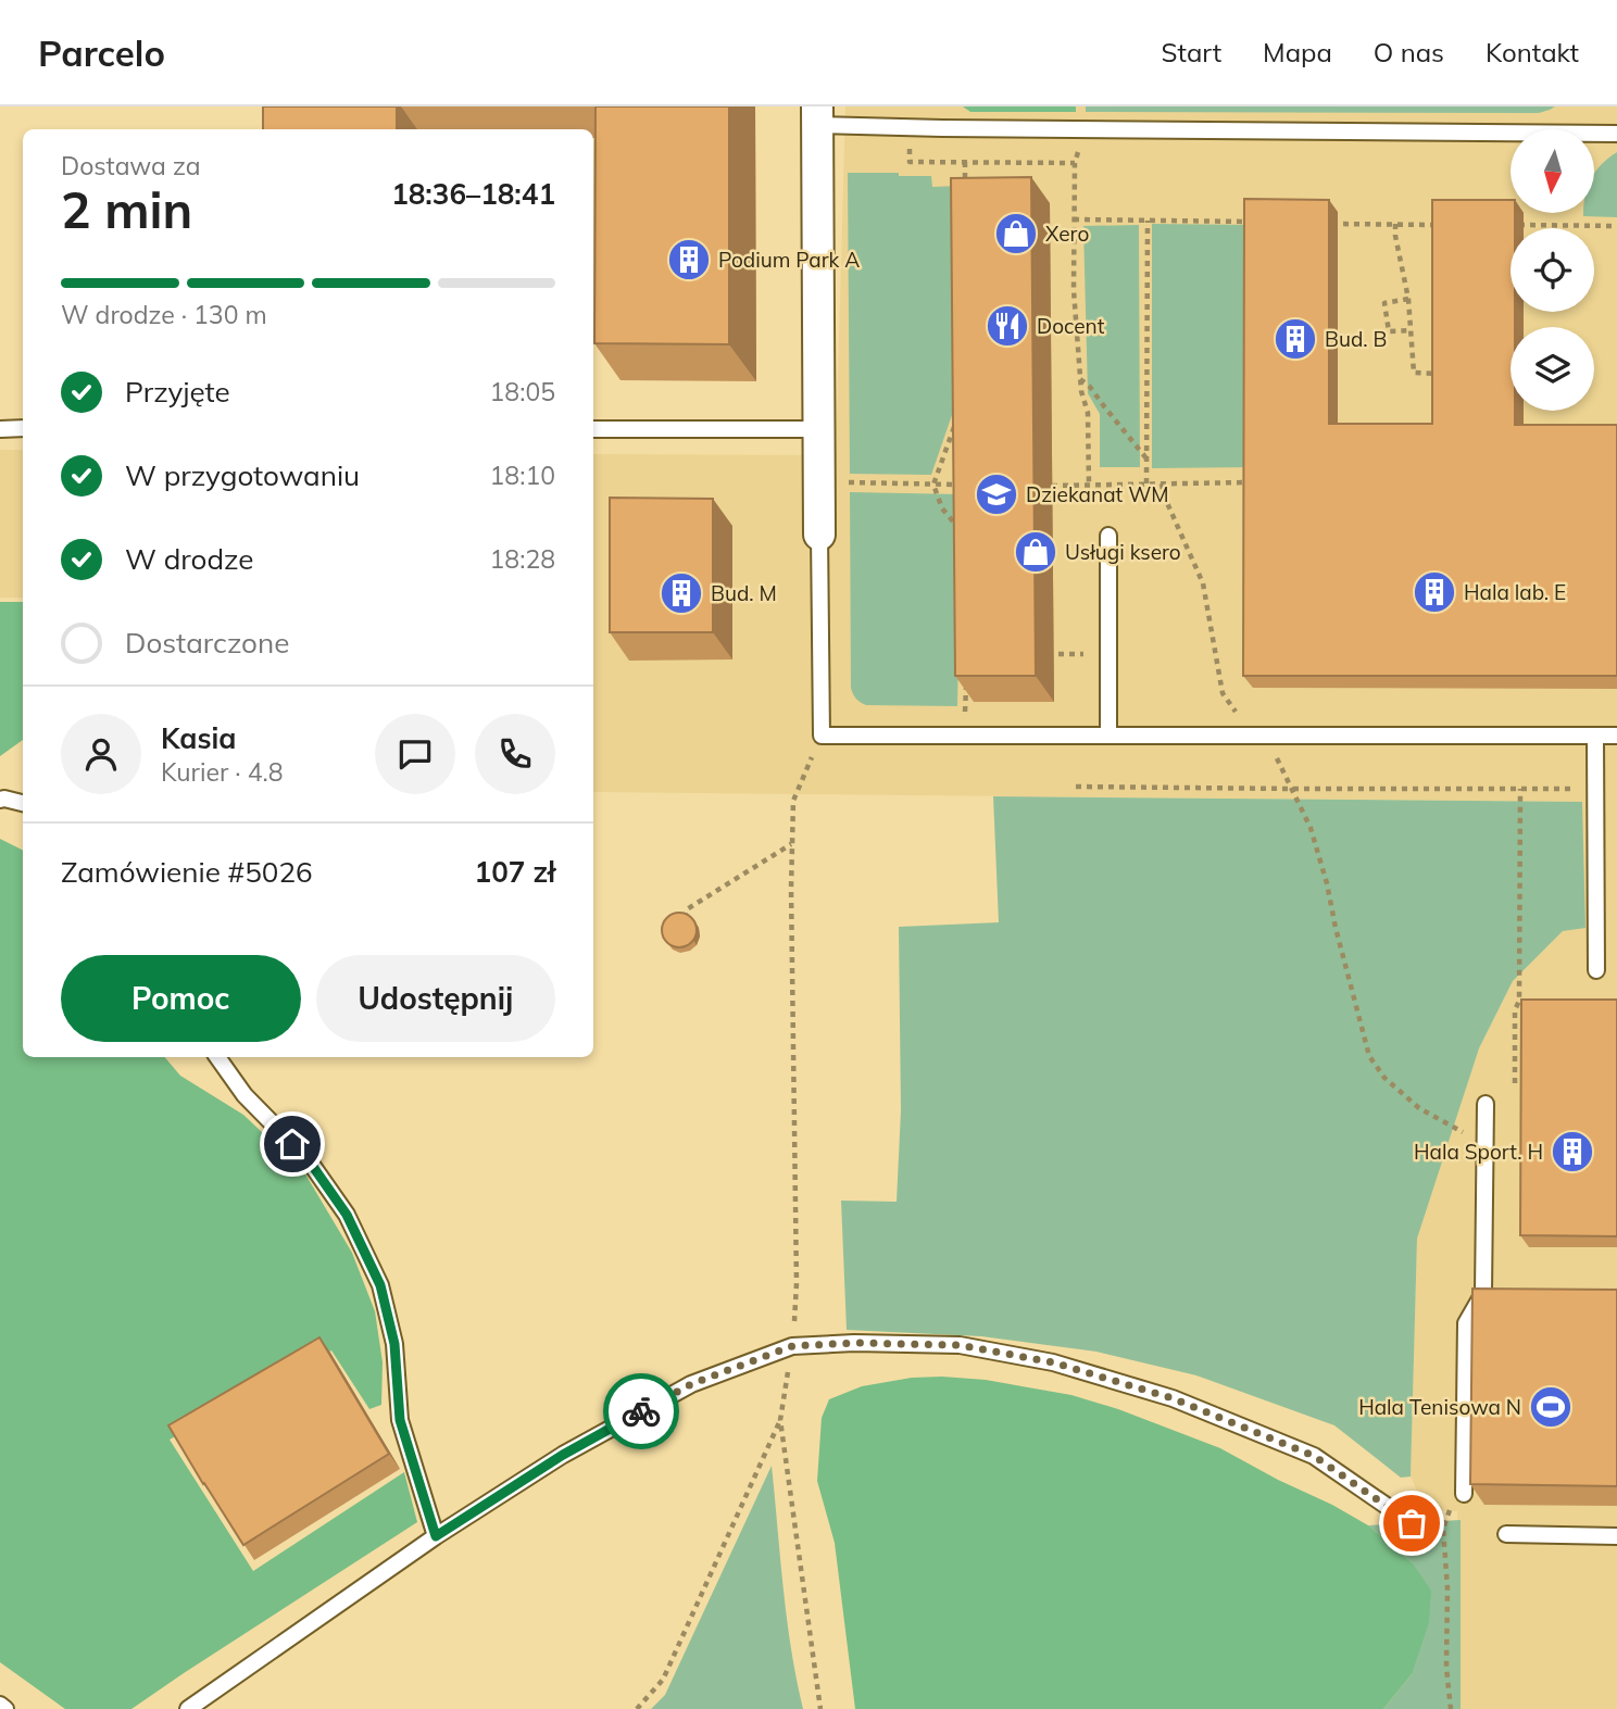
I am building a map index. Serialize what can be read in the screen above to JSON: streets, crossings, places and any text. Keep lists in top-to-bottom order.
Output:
{
  "places": {
    "shop": ["Xero", "Usługi ksero"],
    "building": [
      "Podium Park A",
      "Bud. B",
      "Hala lab. E",
      "Bud. M",
      "Hala Sport. H"
    ],
    "restaurant": ["Docent"],
    "school or university": ["Dziekanat WM"],
    "sports": ["Hala Tenisowa N"]
  },
  "north": "bottom",
  "page": {
    "header": "Parcelo",
    "nav": [
      "Start",
      "Mapa",
      "O nas",
      "Kontakt"
    ],
    "heading": ["2 min", "Dostawa za", "18:36–18:41"],
    "panel": [
      "Kasia",
      "Kurier · 4.8",
      "Zamówienie #5026",
      "107 zł"
    ],
    "bar": "W drodze · 130 m",
    "list": [
      ["Przyjęte", "18:05"],
      ["W przygotowaniu", "18:10"],
      ["W drodze", "18:28"],
      "Dostarczone"
    ],
    "buttons": ["Pomoc", "Udostępnij"]
  }
}
